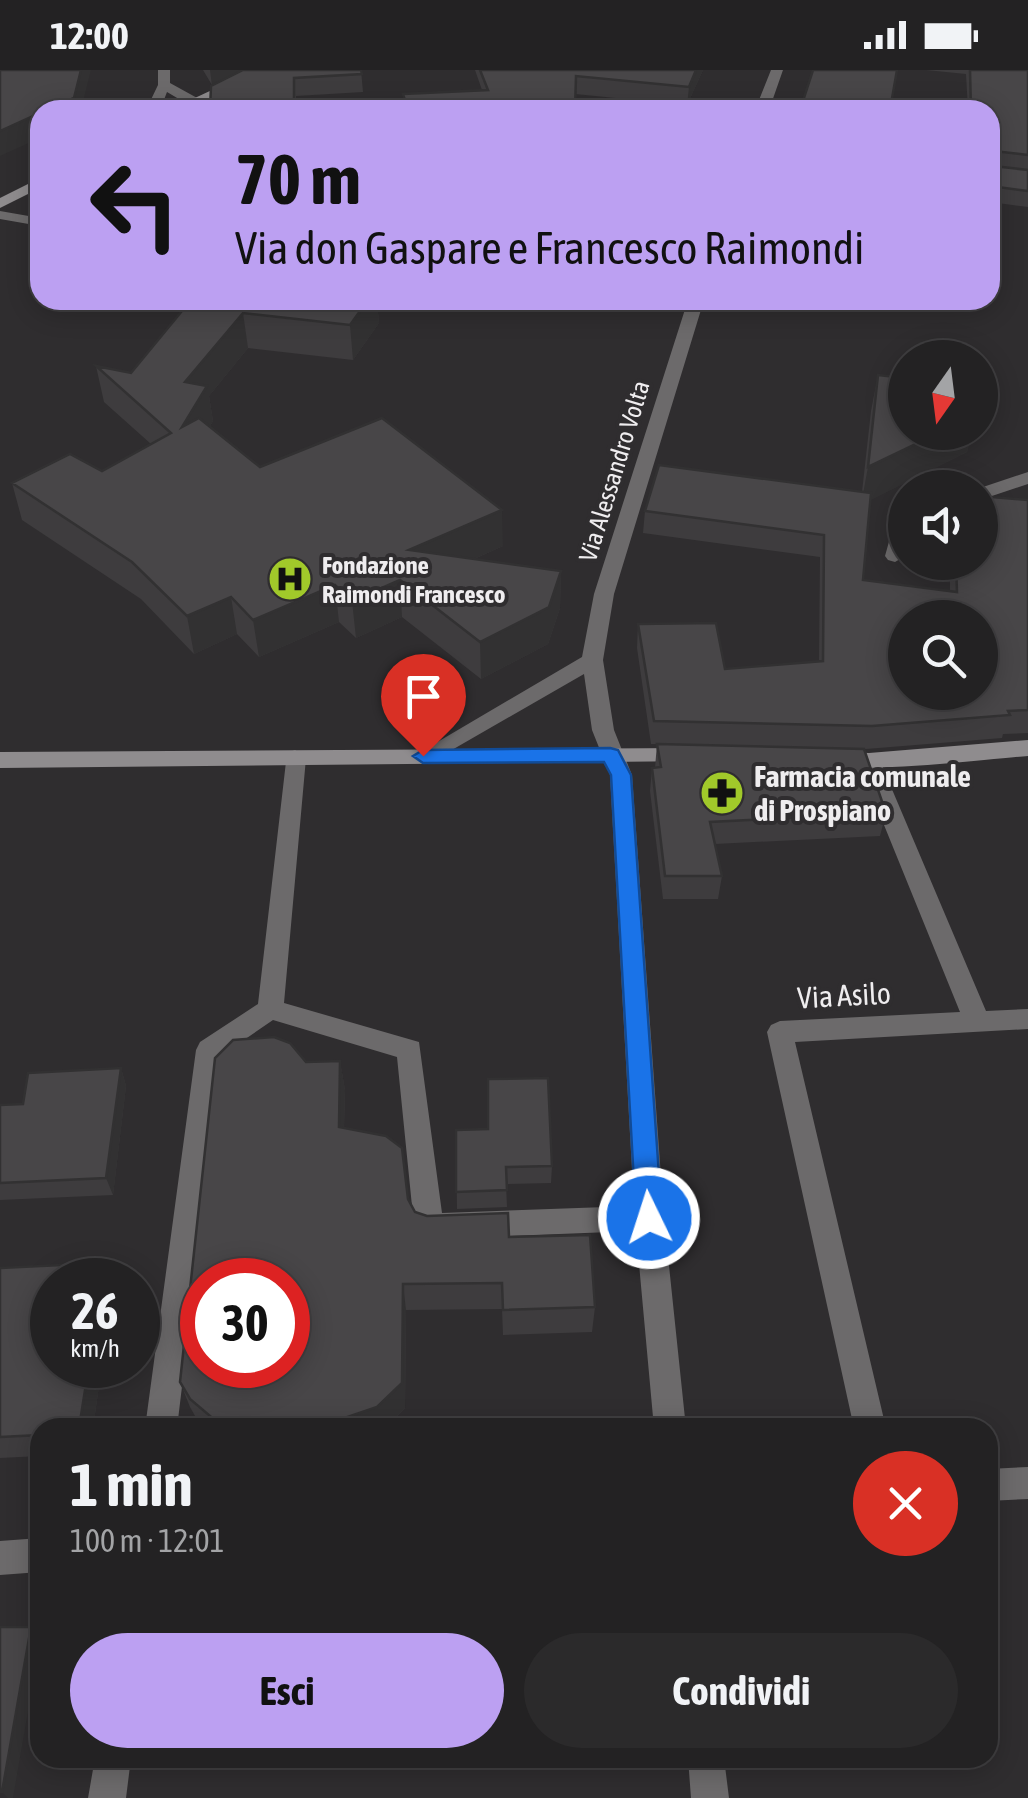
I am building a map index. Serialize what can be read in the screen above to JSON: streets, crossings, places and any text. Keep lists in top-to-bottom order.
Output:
{
  "streets": {
    "street": ["Via Alessandro Volta", "Via Asilo"]
  },
  "places": {
    "hospital": ["Fondazione Raimondi Francesco"],
    "pharmacy": ["Farmacia comunale di Prospiano"]
  },
  "north": "bottom",
  "page": {
    "status": "12:00",
    "turn": ["70 m", "Via don Gaspare e Francesco Raimondi"],
    "speed": "26 km/h",
    "limit": "30",
    "heading": ["1 min", "100 m · 12:01"],
    "buttons": ["Esci", "Condividi"]
  }
}
